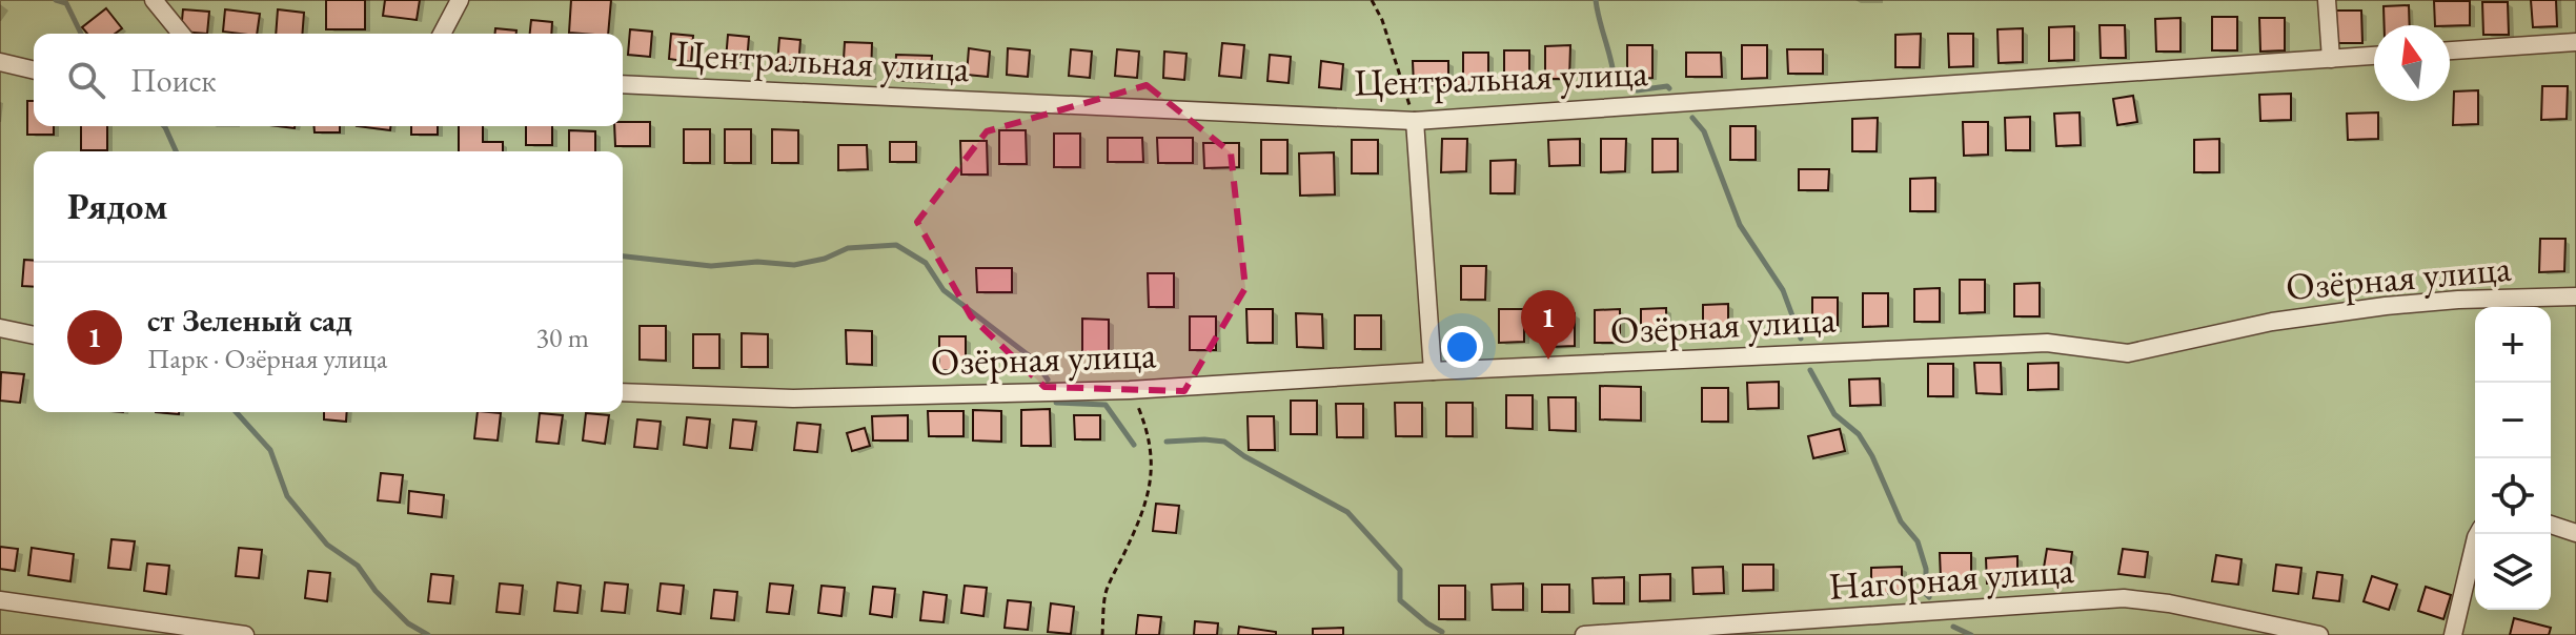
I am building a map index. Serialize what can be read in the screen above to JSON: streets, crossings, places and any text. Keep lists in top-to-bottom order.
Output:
{
  "streets": {
    "street": ["Центральная улица", "Озёрная улица", "Нагорная улица"]
  },
  "north": "top",
  "page": {
    "search": "Поиск",
    "heading": "Рядом",
    "list": [
      {
        "mark": "1",
        "name": "ст Зеленый сад",
        "note": "Парк · Озёрная улица",
        "value": "30 m"
      }
    ],
    "pins": "1",
    "map_buttons": ["+", "−"]
  }
}
